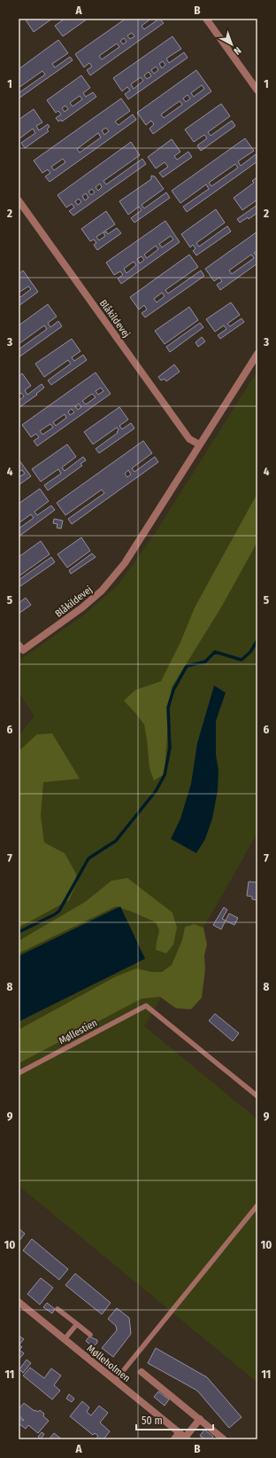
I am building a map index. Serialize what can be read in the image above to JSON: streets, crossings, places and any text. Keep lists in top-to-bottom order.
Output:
{
  "streets": {
    "street": ["Blåkildevej", "Mølleholmen"],
    "lane": ["Møllestien"]
  },
  "scale_bar": "50 m",
  "north": "bottom right",
  "grid": {
    "columns": ["A", "B"],
    "rows": [
      "1",
      "2",
      "3",
      "4",
      "5",
      "6",
      "7",
      "8",
      "9",
      "10",
      "11"
    ]
  }
}
